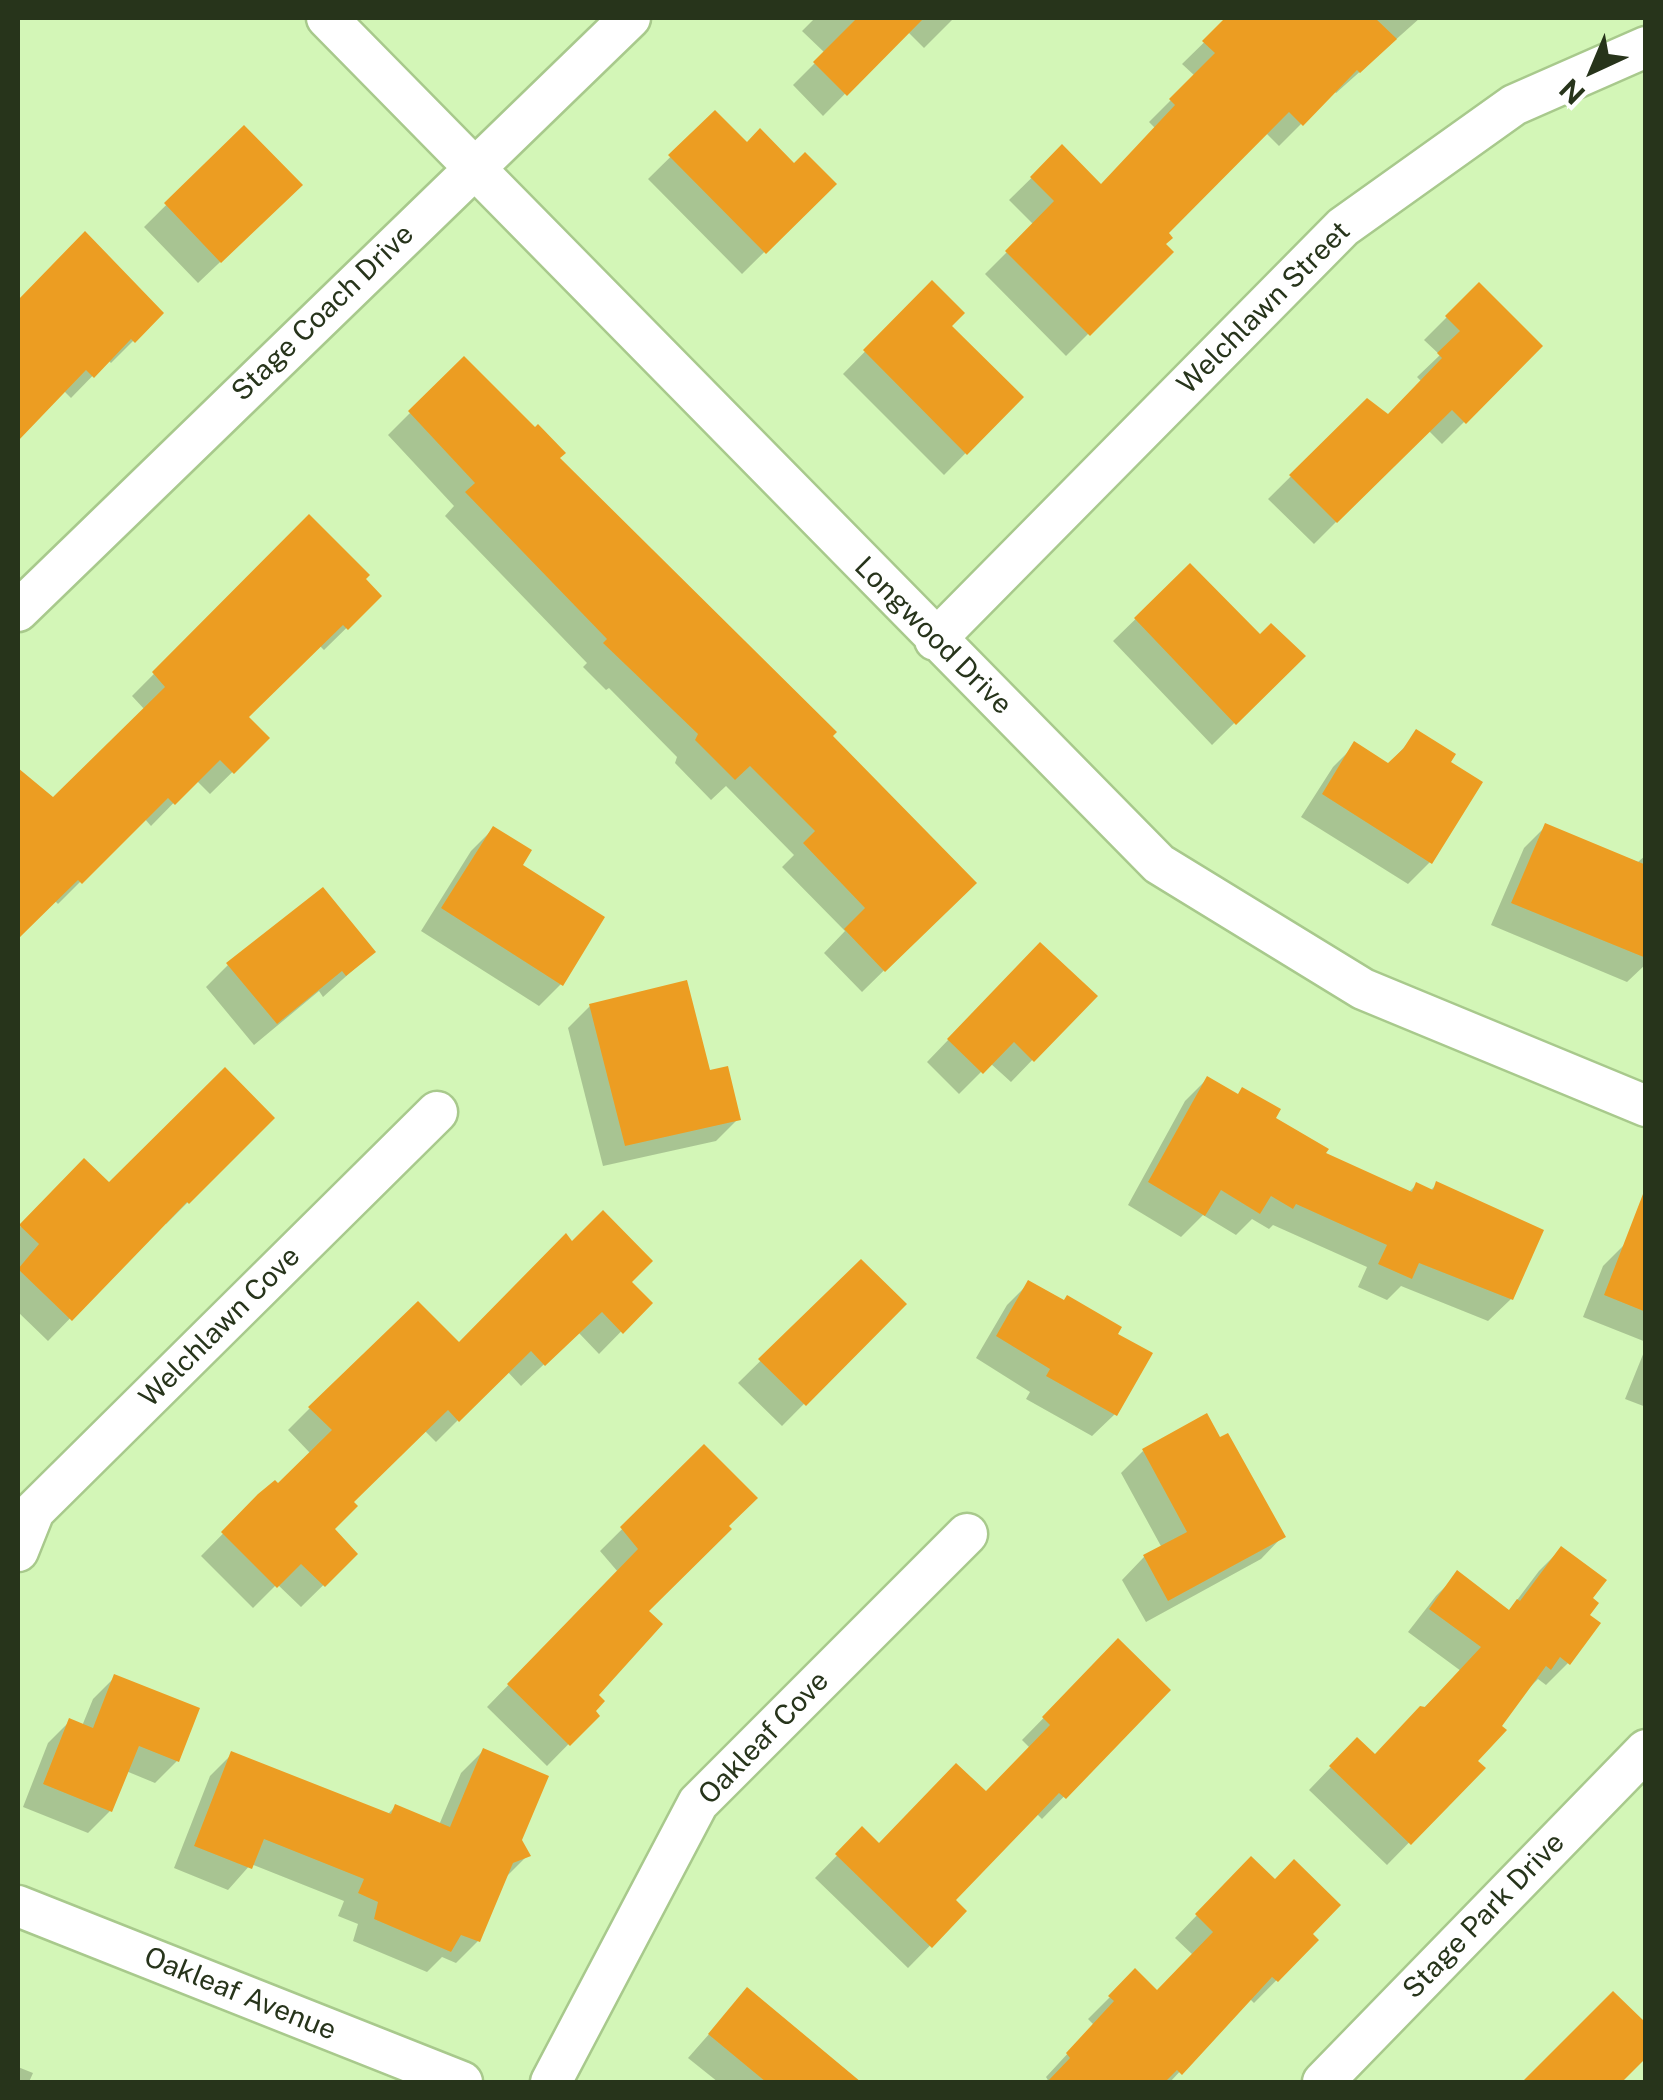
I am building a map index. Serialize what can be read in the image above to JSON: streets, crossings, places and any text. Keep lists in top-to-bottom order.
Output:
{
  "streets": {
    "street": [
      "Welchlawn Street",
      "Stage Coach Drive",
      "Longwood Drive",
      "Welchlawn Cove",
      "Oakleaf Cove",
      "Stage Park Drive",
      "Oakleaf Avenue"
    ]
  },
  "crossings": [
    ["Welchlawn Street", "Longwood Drive"],
    ["Stage Coach Drive", "Longwood Drive"]
  ],
  "north": "bottom left"
}
